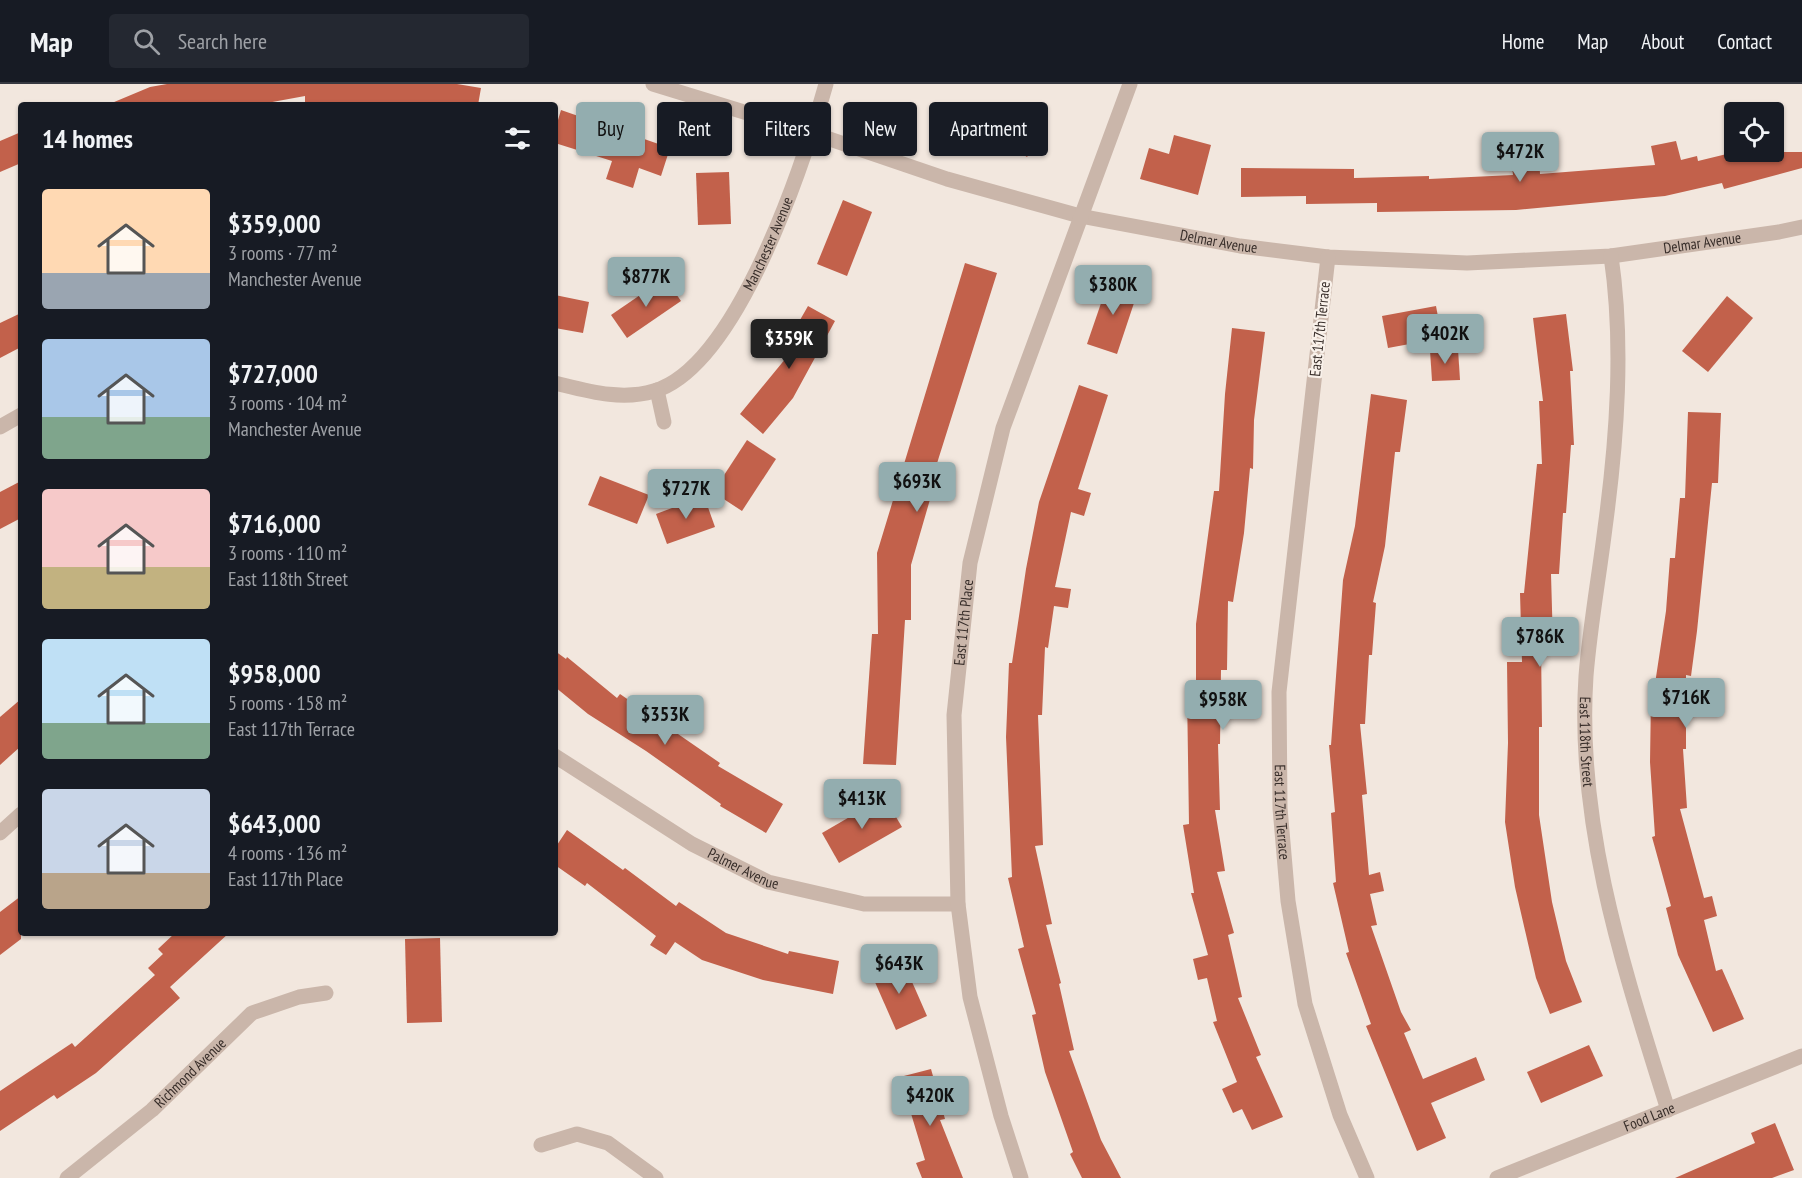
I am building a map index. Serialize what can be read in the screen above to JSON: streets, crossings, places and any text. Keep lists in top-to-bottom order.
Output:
{
  "streets": {
    "street": [
      "Manchester Avenue",
      "Delmar Avenue",
      "East 117th Terrace",
      "East 117th Place",
      "East 118th Street",
      "Palmer Avenue",
      "Richmond Avenue",
      "Food Lane"
    ]
  },
  "crossings": [
    ["Delmar Avenue", "East 117th Terrace"],
    ["Delmar Avenue", "East 117th Place"],
    ["Delmar Avenue", "East 118th Street"],
    ["East 117th Place", "Palmer Avenue"],
    ["East 118th Street", "Food Lane"]
  ],
  "page": {
    "header": "Map",
    "search": "Search here",
    "nav": [
      "Home",
      "Map",
      "About",
      "Contact"
    ],
    "chip": [
      "Buy",
      "Rent",
      "Filters",
      "New",
      "Apartment"
    ],
    "heading": "14 homes",
    "price": [
      "$472K",
      "$877K",
      "$380K",
      "$402K",
      "$359K",
      "$693K",
      "$727K",
      "$786K",
      "$716K",
      "$958K",
      "$353K",
      "$413K",
      "$643K",
      "$420K"
    ],
    "list": [
      {
        "name": "$359,000",
        "note": "3 rooms · 77 m² · Manchester Avenue"
      },
      {
        "name": "$727,000",
        "note": "3 rooms · 104 m² · Manchester Avenue"
      },
      {
        "name": "$716,000",
        "note": "3 rooms · 110 m² · East 118th Street"
      },
      {
        "name": "$958,000",
        "note": "5 rooms · 158 m² · East 117th Terrace"
      },
      {
        "name": "$643,000",
        "note": "4 rooms · 136 m² · East 117th Place"
      }
    ]
  }
}
